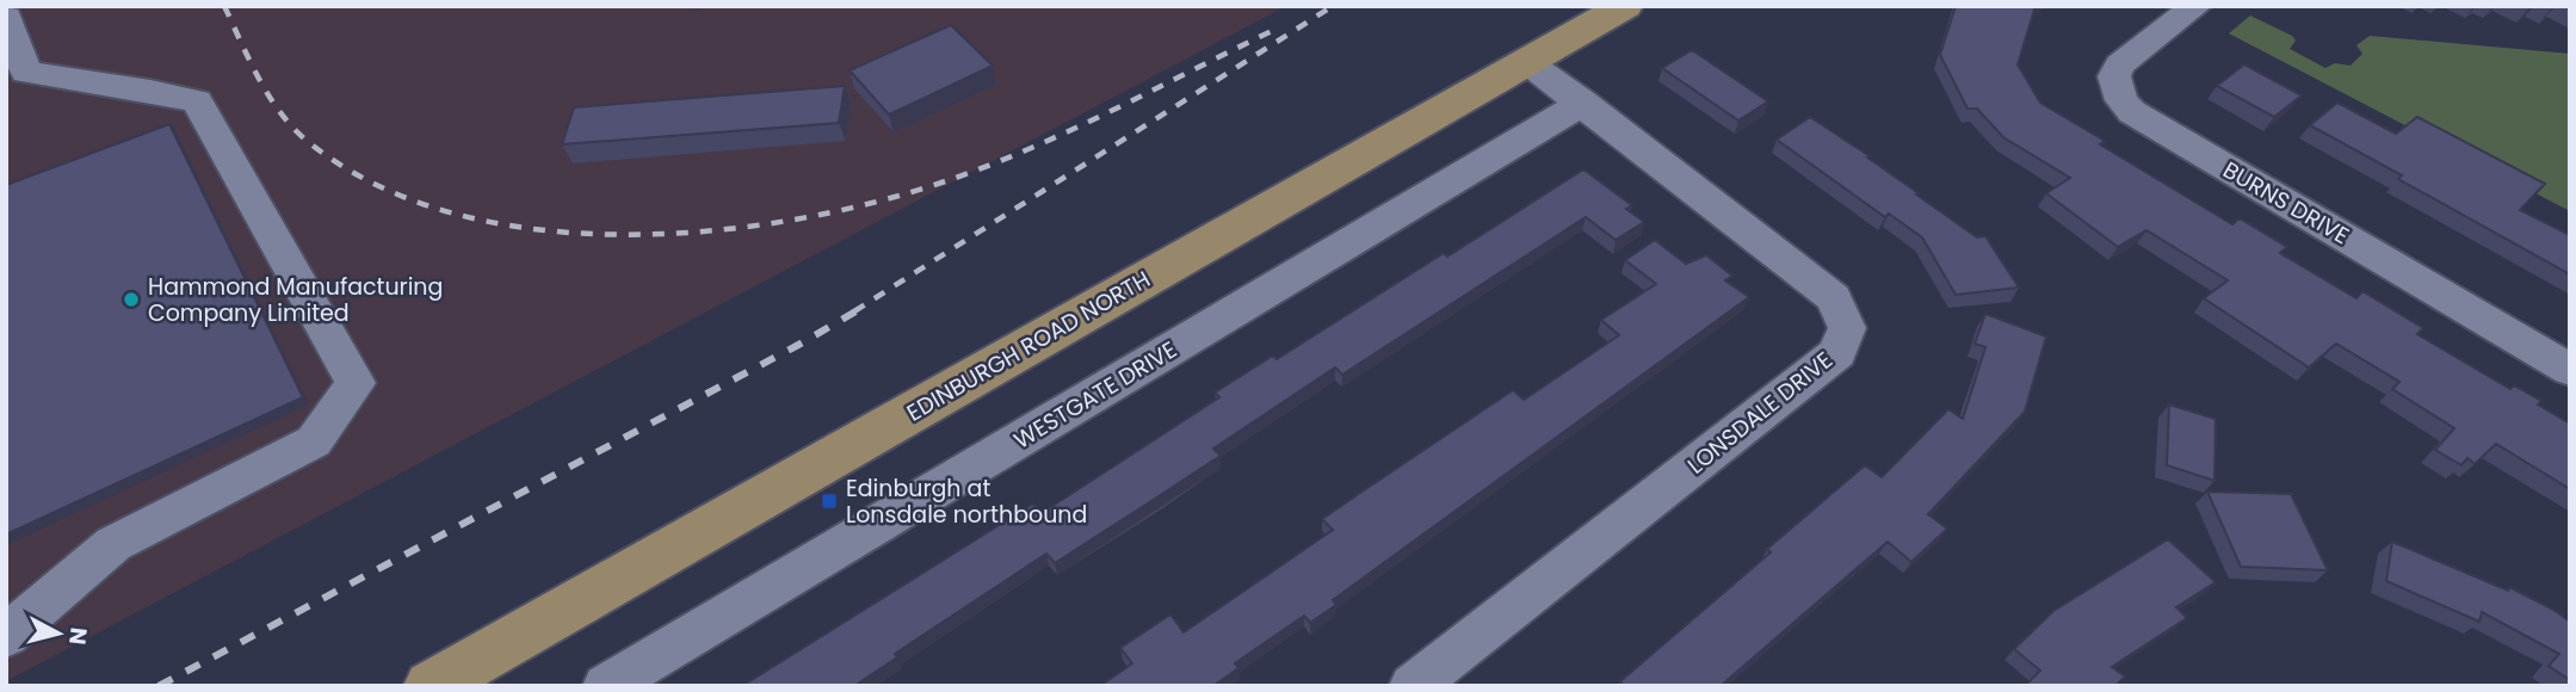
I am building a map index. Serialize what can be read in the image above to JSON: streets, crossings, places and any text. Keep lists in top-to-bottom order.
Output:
{
  "streets": {
    "main road": ["EDINBURGH ROAD NORTH"],
    "street": ["BURNS DRIVE", "WESTGATE DRIVE", "LONSDALE DRIVE"]
  },
  "crossings": [
    ["EDINBURGH ROAD NORTH", "LONSDALE DRIVE"],
    ["WESTGATE DRIVE", "LONSDALE DRIVE"]
  ],
  "places": {
    "other": ["Hammond Manufacturing Company Limited"],
    "transit": ["Edinburgh at Lonsdale northbound"]
  },
  "north": "right"
}
